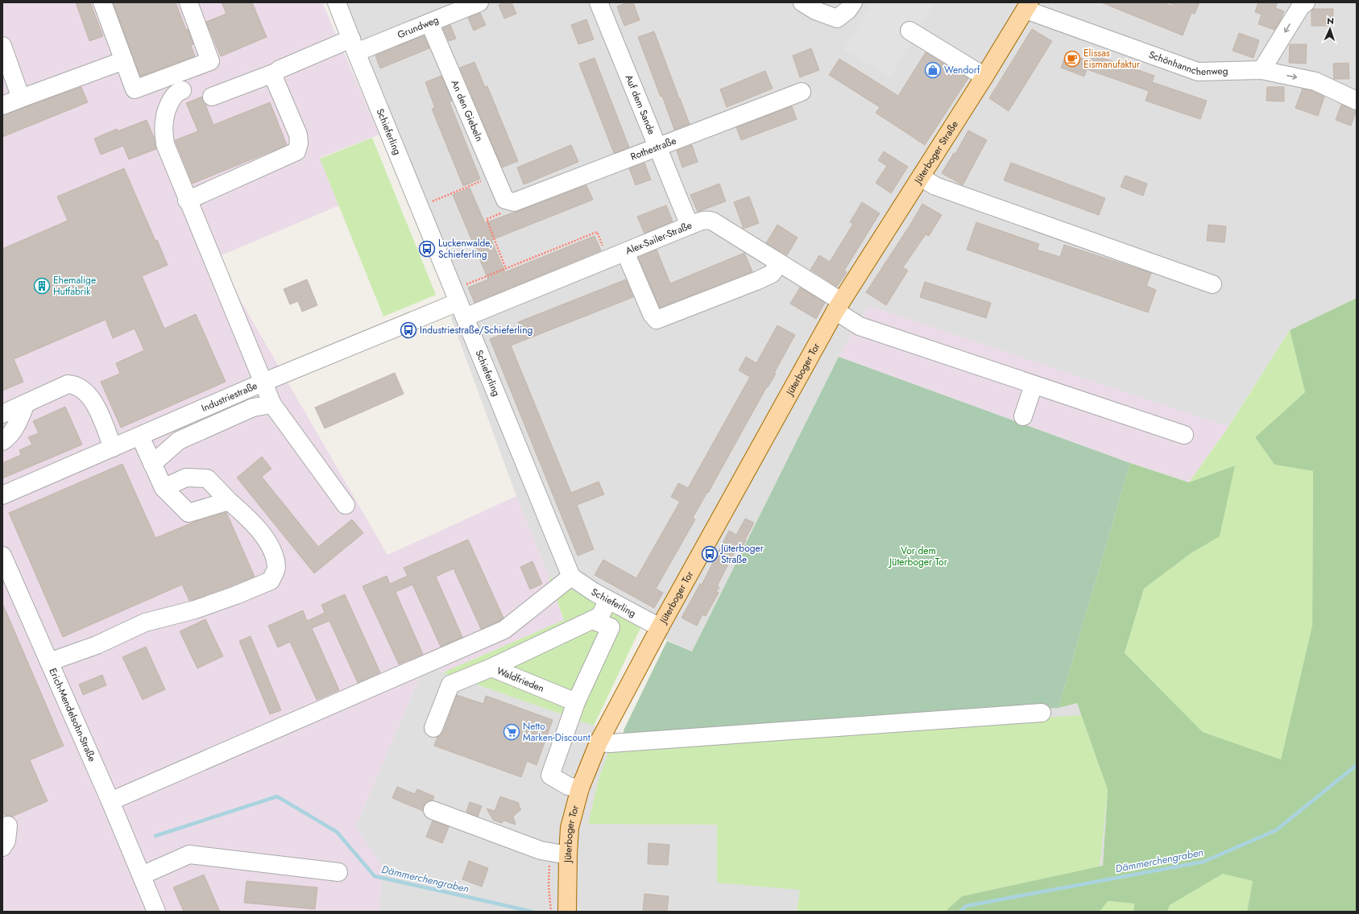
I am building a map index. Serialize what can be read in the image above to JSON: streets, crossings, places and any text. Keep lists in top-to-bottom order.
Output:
{
  "streets": {
    "main road": ["Jüterboger Straße", "Jüterboger Tor"],
    "street": [
      "Grundweg",
      "Schönhannchenweg",
      "Auf dem Sande",
      "An den Giebeln",
      "Schieferling",
      "Rothestraße",
      "Alex-Sailer-Straße",
      "Industriestraße",
      "Waldfrieden",
      "Erich-Mendelsohn-Straße"
    ]
  },
  "crossings": [
    ["Grundweg", "An den Giebeln"],
    ["Grundweg", "Schieferling"],
    ["Schönhannchenweg", "Jüterboger Straße"],
    ["Auf dem Sande", "Rothestraße"],
    ["Auf dem Sande", "Alex-Sailer-Straße"],
    ["An den Giebeln", "Rothestraße"],
    ["Schieferling", "Alex-Sailer-Straße"],
    ["Schieferling", "Jüterboger Tor"],
    ["Schieferling", "Industriestraße"],
    ["Schieferling", "Waldfrieden"],
    ["Jüterboger Straße", "Alex-Sailer-Straße"],
    ["Jüterboger Straße", "Jüterboger Tor"],
    ["Alex-Sailer-Straße", "Jüterboger Tor"],
    ["Alex-Sailer-Straße", "Industriestraße"]
  ],
  "water": ["Dämmerchengraben"],
  "parks": ["Vor dem Jüterboger Tor"],
  "places": {
    "cafe": ["Elissas Eismanufaktur"],
    "shop": ["Wendorf"],
    "bus stop": ["Luckenwalde, Schieferling", "Industriestraße/Schieferling", "Jüterboger Straße"],
    "building": ["Ehemalige Hutfabrik"],
    "supermarket": ["Netto Marken-Discount"]
  },
  "north": "top"
}
